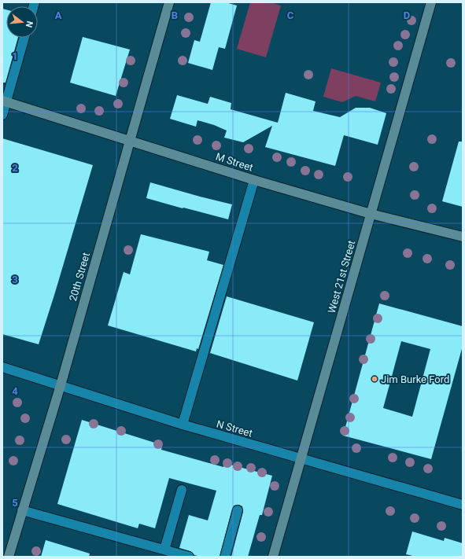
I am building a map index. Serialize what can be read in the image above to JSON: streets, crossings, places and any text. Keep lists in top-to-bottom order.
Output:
{
  "streets": {
    "street": [
      "M Street",
      "20th Street",
      "West 21st Street",
      "N Street"
    ]
  },
  "crossings": [
    ["M Street", "20th Street"],
    ["M Street", "West 21st Street"],
    ["20th Street", "N Street"],
    ["West 21st Street", "N Street"]
  ],
  "places": ["Jim Burke Ford"],
  "north": "right",
  "grid": {
    "columns": [
      "A",
      "B",
      "C",
      "D"
    ],
    "rows": [
      "1",
      "2",
      "3",
      "4",
      "5"
    ]
  }
}
